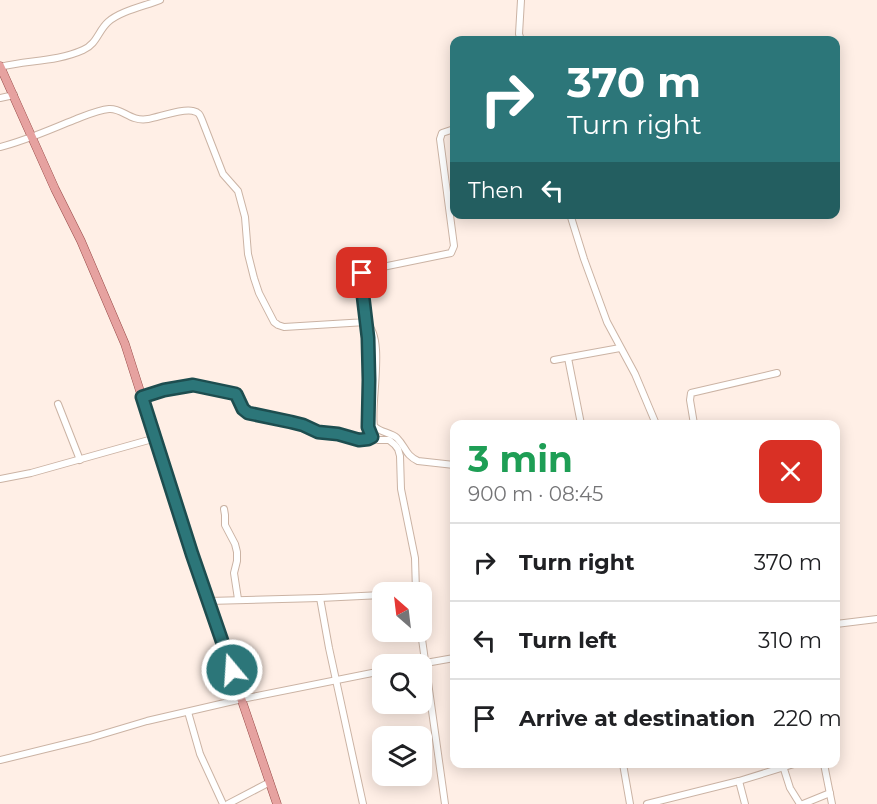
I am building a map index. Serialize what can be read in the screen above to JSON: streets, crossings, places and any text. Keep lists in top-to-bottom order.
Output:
{
  "north": "top left",
  "page": {
    "turn": ["370 m", "Turn right"],
    "then": "Then",
    "heading": ["3 min", "900 m · 08:45"],
    "list": [
      {
        "name": "Turn right",
        "value": "370 m"
      },
      {
        "name": "Turn left",
        "value": "310 m"
      },
      {
        "name": "Arrive at destination",
        "value": "220 m"
      }
    ]
  }
}
